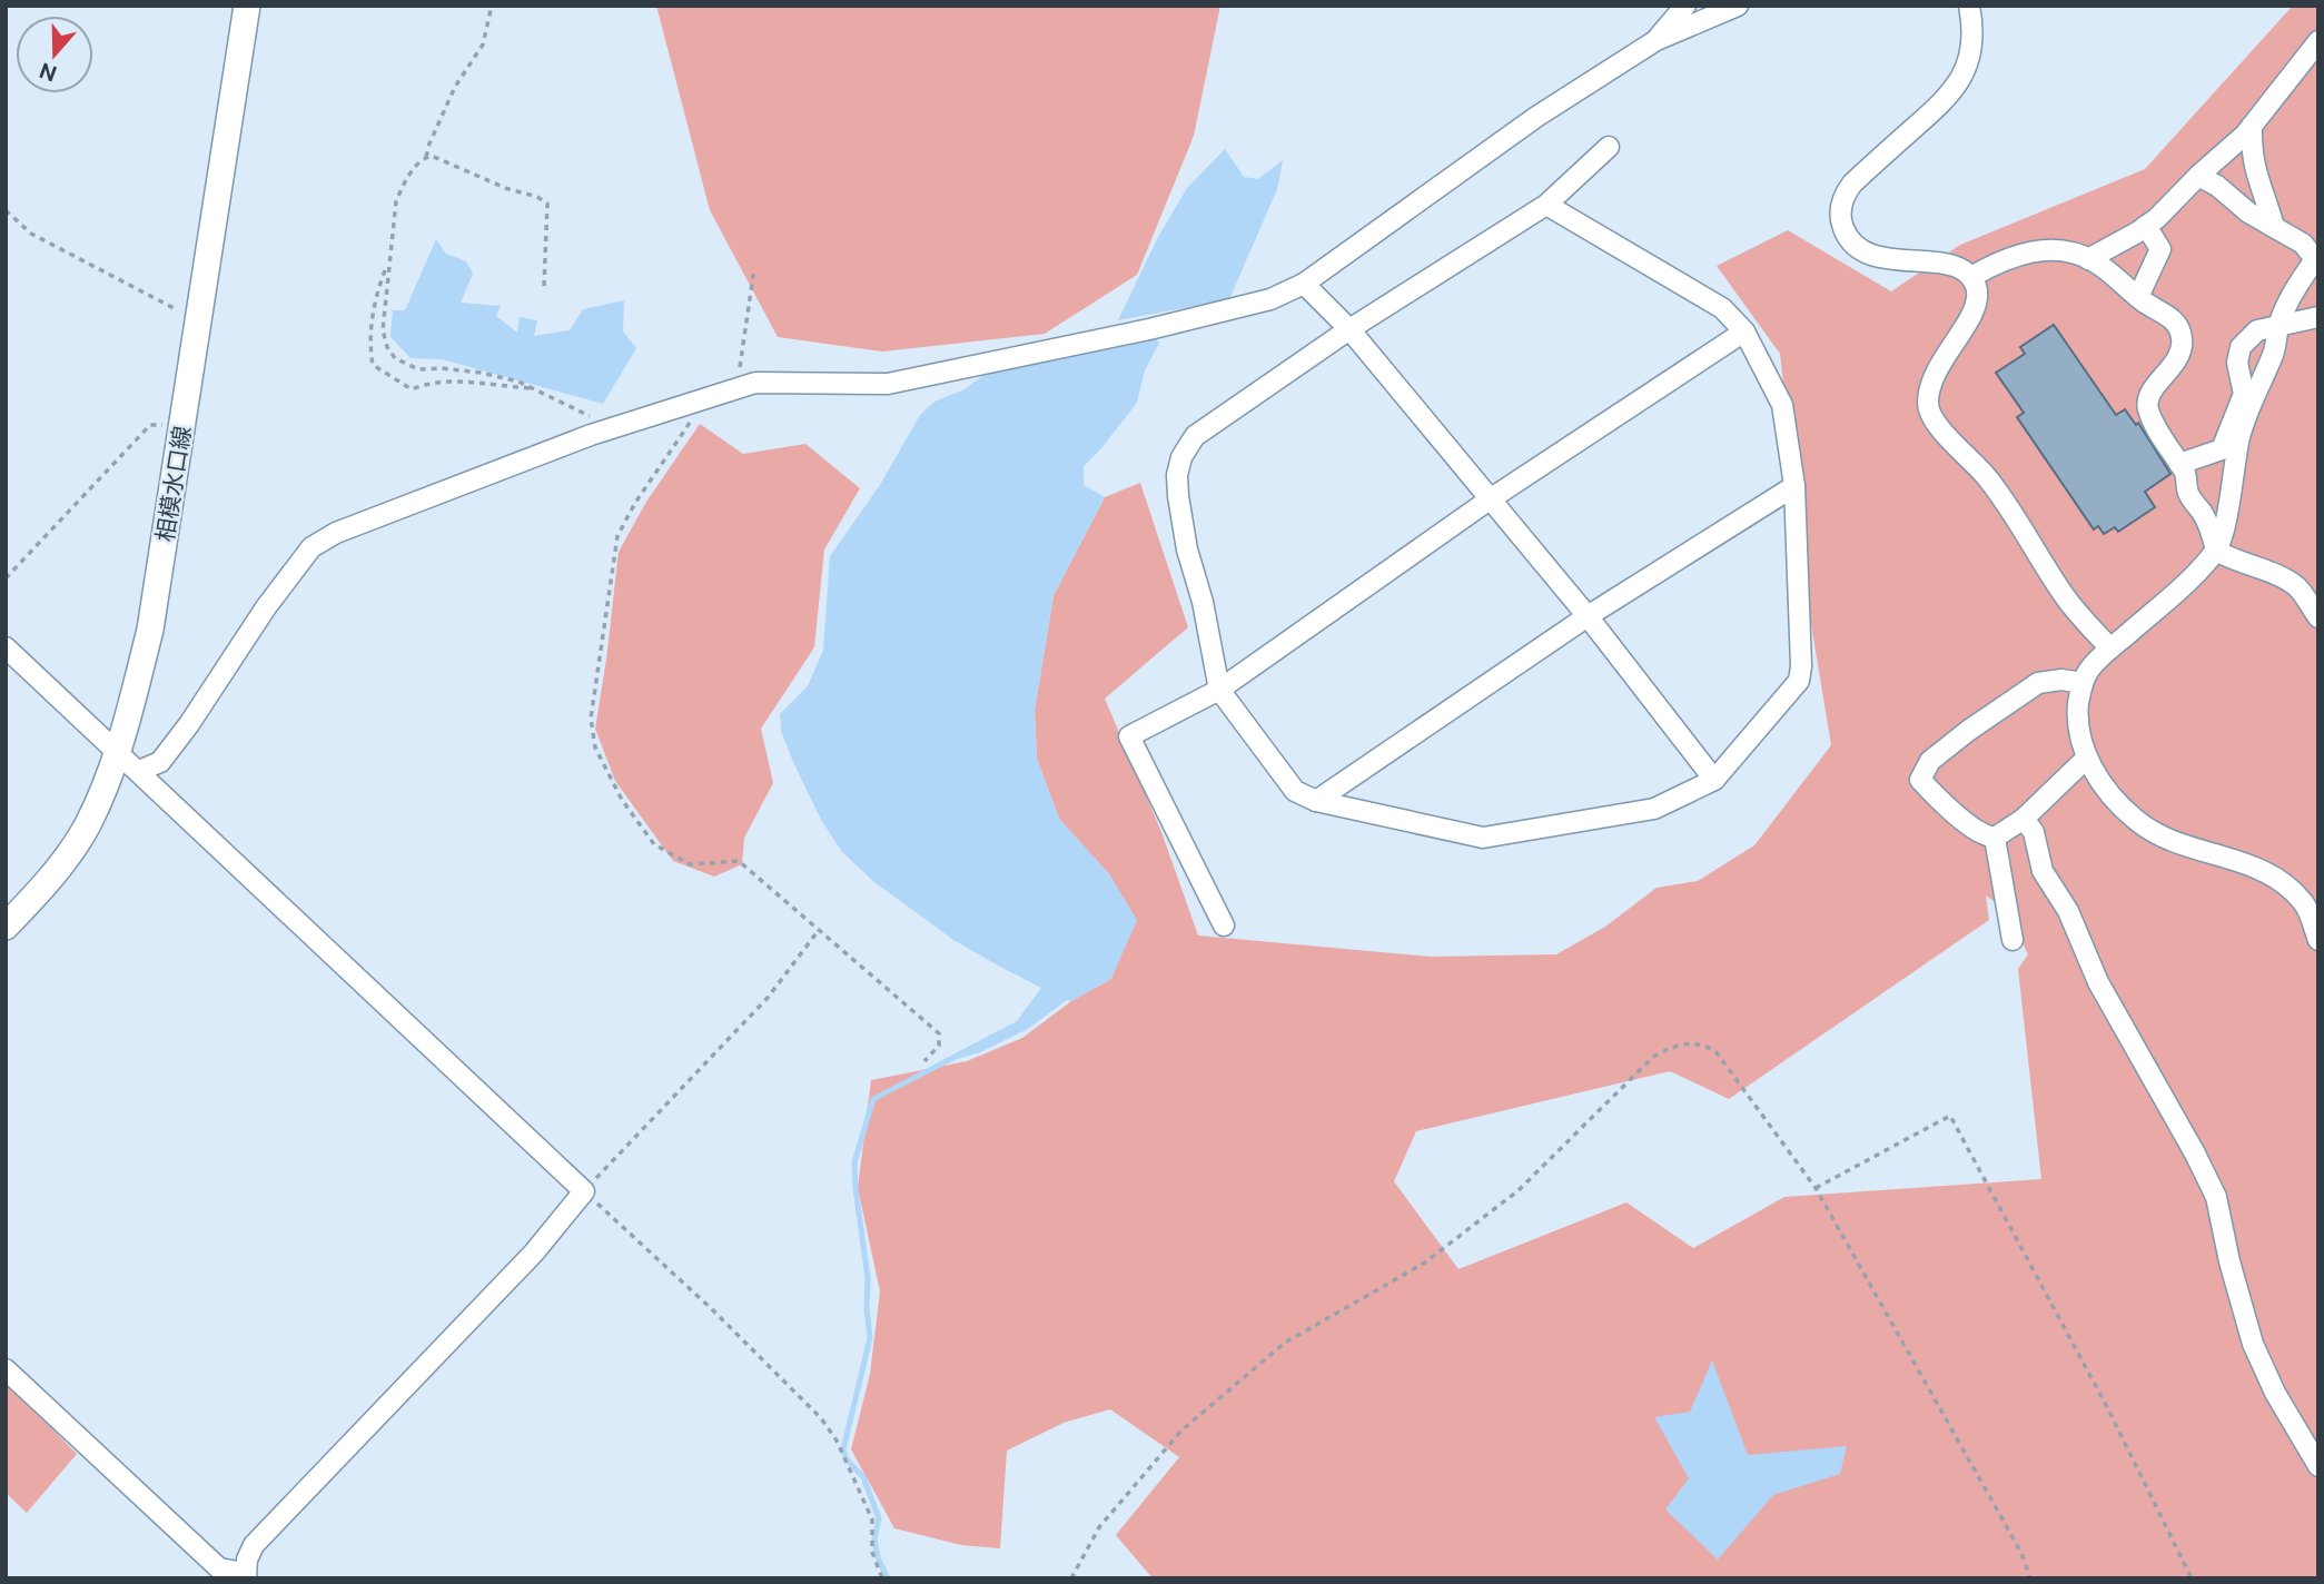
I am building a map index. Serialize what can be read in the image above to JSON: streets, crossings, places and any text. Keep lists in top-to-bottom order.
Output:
{
  "streets": {
    "main road": ["相模水口線"]
  },
  "north": "bottom"
}
